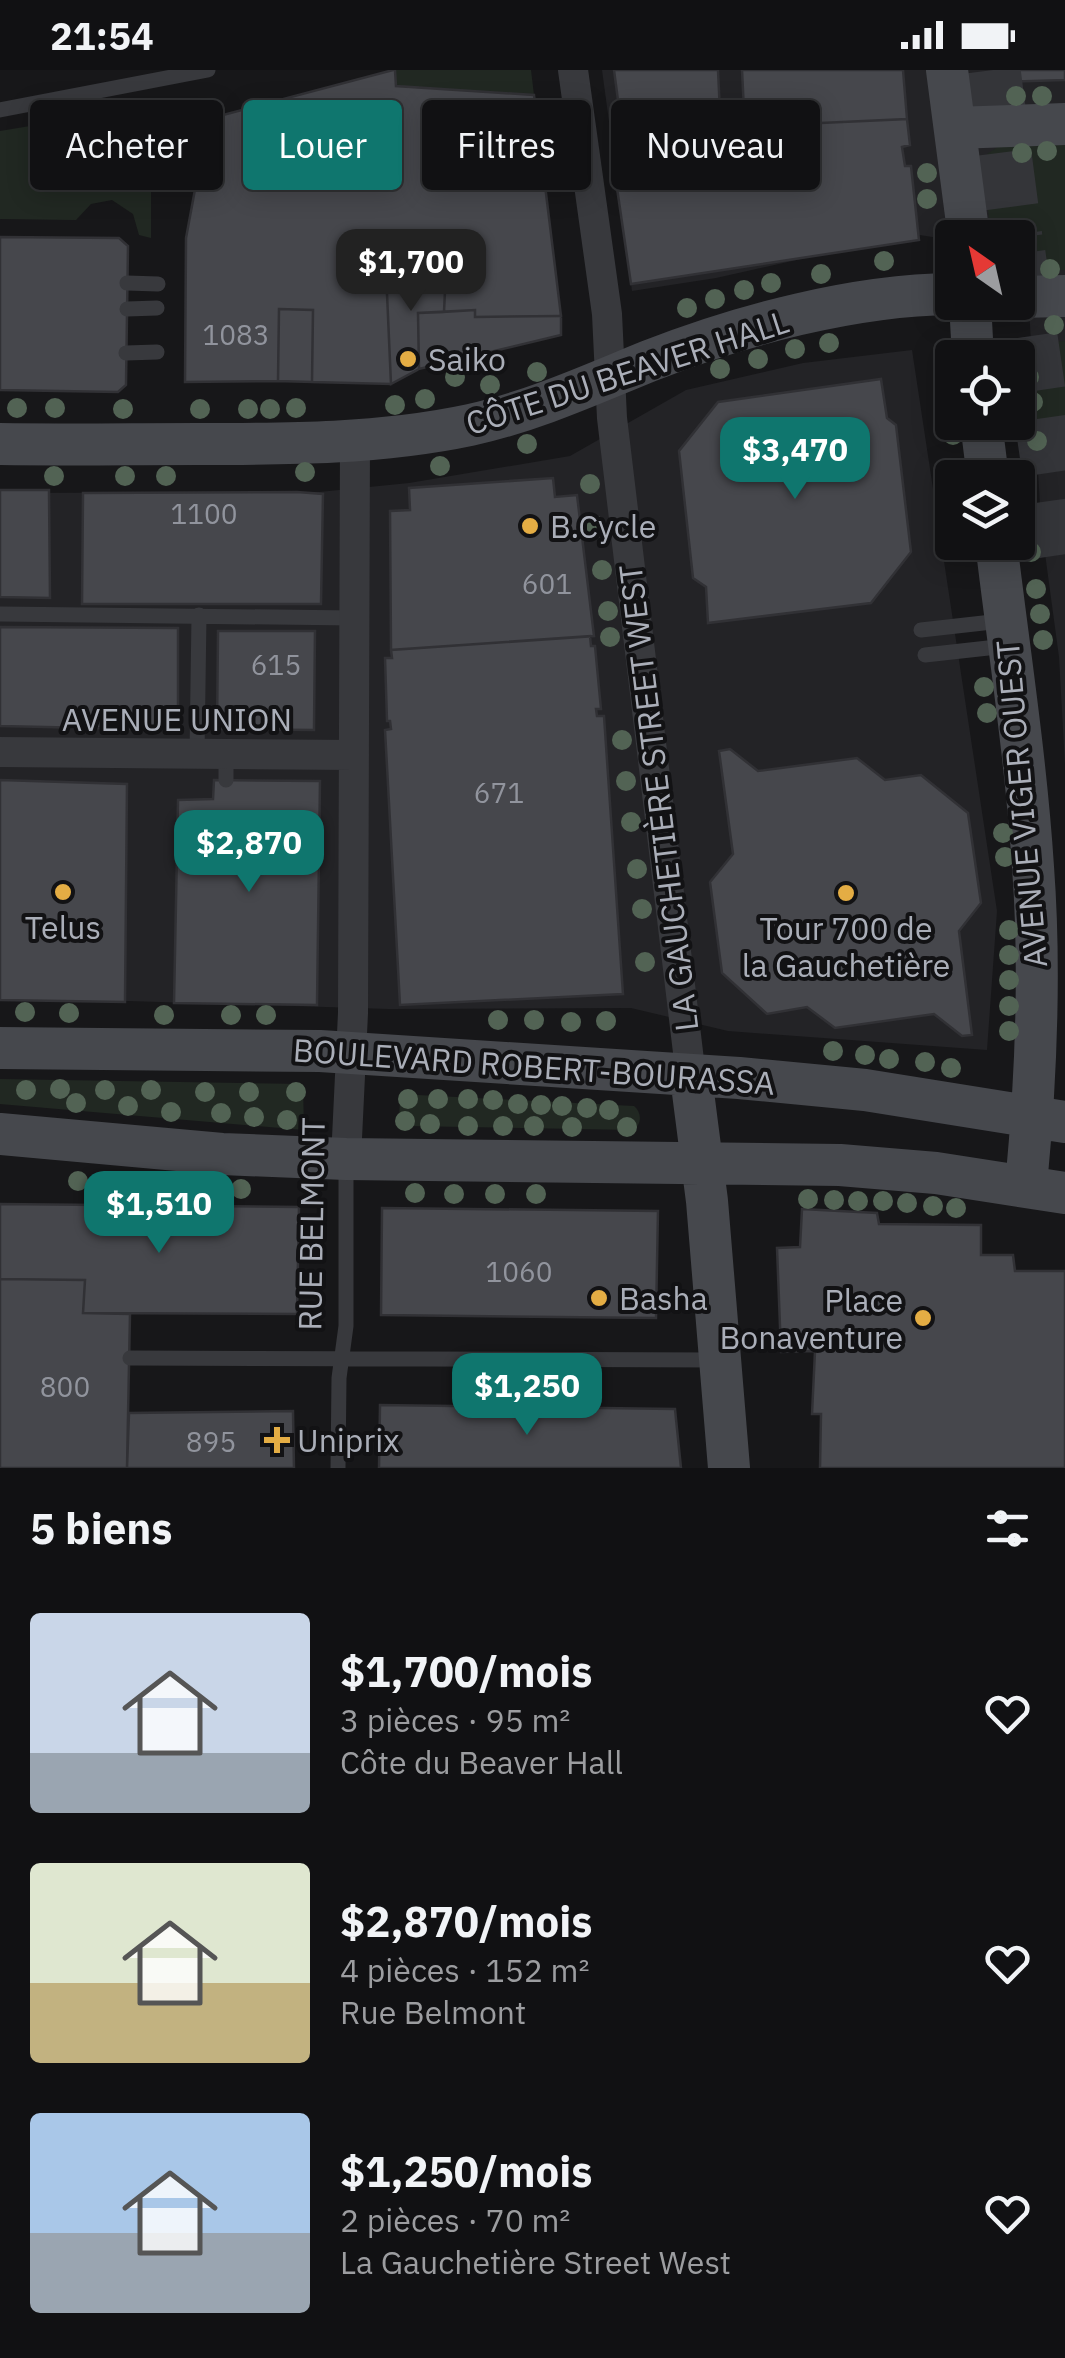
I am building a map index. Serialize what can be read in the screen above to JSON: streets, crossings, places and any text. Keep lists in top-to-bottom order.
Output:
{
  "streets": {
    "main road": [
      "CÔTE DU BEAVER HALL",
      "LA GAUCHETIÈRE STREET WEST",
      "AVENUE VIGER OUEST",
      "BOULEVARD ROBERT-BOURASSA"
    ],
    "street": ["AVENUE UNION", "RUE BELMONT"]
  },
  "crossings": [
    ["CÔTE DU BEAVER HALL", "LA GAUCHETIÈRE STREET WEST"],
    ["CÔTE DU BEAVER HALL", "RUE BELMONT"],
    ["AVENUE UNION", "RUE BELMONT"],
    ["LA GAUCHETIÈRE STREET WEST", "BOULEVARD ROBERT-BOURASSA"],
    ["AVENUE VIGER OUEST", "BOULEVARD ROBERT-BOURASSA"],
    ["BOULEVARD ROBERT-BOURASSA", "RUE BELMONT"]
  ],
  "places": {
    "other": [
      "Saiko",
      "B.Cycle",
      "Telus",
      "Tour 700 de la Gauchetière",
      "Basha",
      "Place Bonaventure"
    ],
    "health": ["Uniprix"]
  },
  "house_numbers": [
    "1083",
    "1100",
    "601",
    "615",
    "671",
    "1060",
    "800",
    "895"
  ],
  "north": "top left",
  "page": {
    "status": "21:54",
    "chip": [
      "Acheter",
      "Louer",
      "Filtres",
      "Nouveau"
    ],
    "price": [
      "$1,700",
      "$3,470",
      "$2,870",
      "$1,510",
      "$1,250"
    ],
    "heading": "5 biens",
    "list": [
      {
        "name": "$1,700/mois",
        "note": "3 pièces · 95 m² · Côte du Beaver Hall"
      },
      {
        "name": "$2,870/mois",
        "note": "4 pièces · 152 m² · Rue Belmont"
      },
      {
        "name": "$1,250/mois",
        "note": "2 pièces · 70 m² · La Gauchetière Street West"
      }
    ]
  }
}
